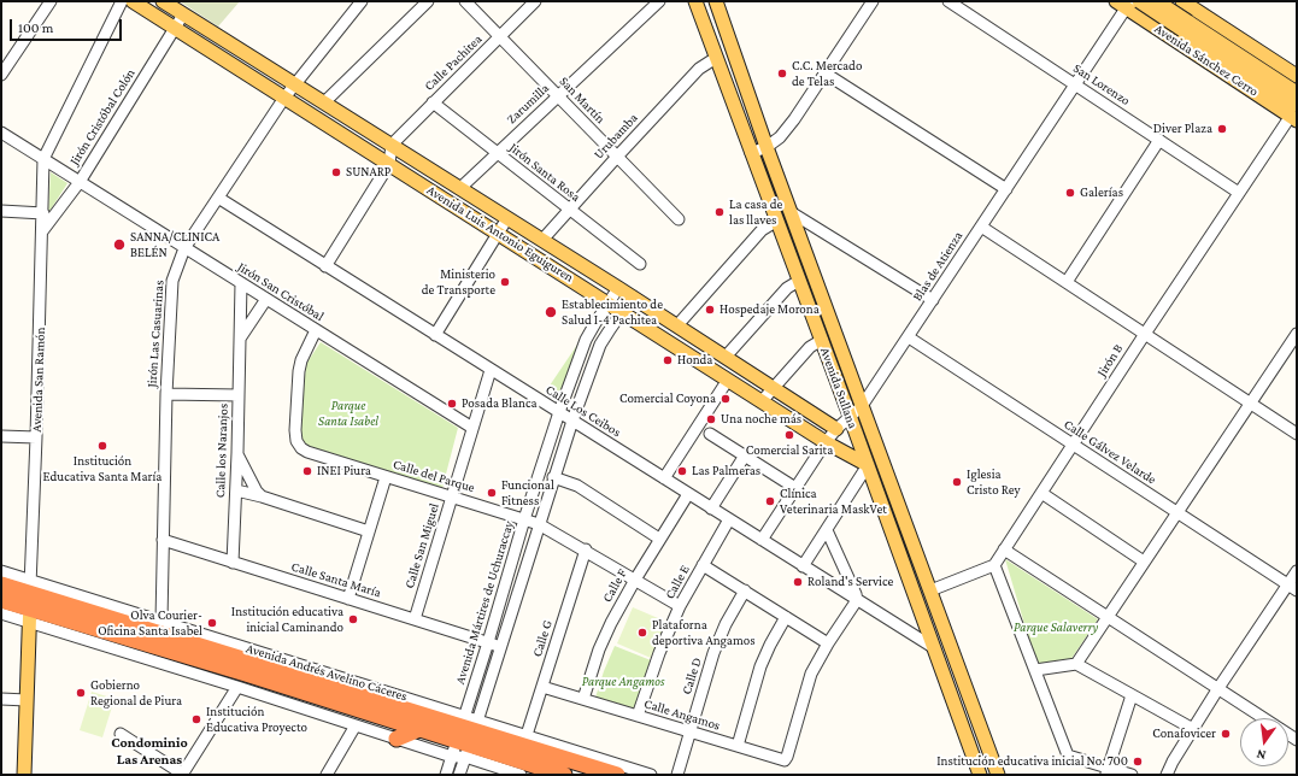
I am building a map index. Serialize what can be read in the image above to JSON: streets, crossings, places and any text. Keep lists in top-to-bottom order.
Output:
{
  "streets": {
    "highway": ["Avenida Andrés Avelino Cáceres"],
    "main road": [
      "Avenida Sánchez Cerro",
      "Avenida Luis Antonio Eguiguren",
      "Avenida San Ramón",
      "Avenida Sullana"
    ],
    "street": [
      "Calle Pachitea",
      "San Lorenzo",
      "San Martín",
      "Zarumilla",
      "Jirón Cristóbal Colón",
      "Urubamba",
      "Jirón Santa Rosa",
      "Blas de Atienza",
      "Jirón San Cristóbal",
      "Jirón Las Casuarinas",
      "Jirón B",
      "Calle Los Ceibos",
      "Calle los Naranjos",
      "Calle Gálvez Velarde",
      "Calle del Parque",
      "Calle San Miguel",
      "Calle Santa María",
      "Calle E",
      "Calle F",
      "Avenida Mártires de Uchuraccay",
      "Calle G",
      "Calle D",
      "Calle Angamos"
    ]
  },
  "crossings": [
    ["Avenida Sánchez Cerro", "Blas de Atienza"],
    ["Avenida Sánchez Cerro", "Jirón B"],
    ["Calle Pachitea", "San Martín"],
    ["Calle Pachitea", "Jirón Santa Rosa"],
    ["Calle Pachitea", "Avenida Luis Antonio Eguiguren"],
    ["San Lorenzo", "Blas de Atienza"],
    ["San Lorenzo", "Jirón B"],
    ["San Martín", "Zarumilla"],
    ["San Martín", "Urubamba"],
    ["Zarumilla", "Jirón Santa Rosa"],
    ["Zarumilla", "Avenida Luis Antonio Eguiguren"],
    ["Jirón Cristóbal Colón", "Avenida Luis Antonio Eguiguren"],
    ["Jirón Cristóbal Colón", "Jirón San Cristóbal"],
    ["Jirón Cristóbal Colón", "Avenida San Ramón"],
    ["Urubamba", "Jirón Santa Rosa"],
    ["Urubamba", "Avenida Luis Antonio Eguiguren"],
    ["Urubamba", "Avenida Sullana"],
    ["Avenida Luis Antonio Eguiguren", "Blas de Atienza"],
    ["Avenida Luis Antonio Eguiguren", "Jirón Las Casuarinas"],
    ["Avenida Luis Antonio Eguiguren", "Avenida Sullana"],
    ["Avenida Luis Antonio Eguiguren", "Avenida Mártires de Uchuraccay"],
    ["Blas de Atienza", "Avenida Sullana"],
    ["Blas de Atienza", "Calle Los Ceibos"],
    ["Blas de Atienza", "Calle Gálvez Velarde"],
    ["Jirón San Cristóbal", "Jirón Las Casuarinas"],
    ["Jirón San Cristóbal", "Avenida San Ramón"],
    ["Jirón San Cristóbal", "Calle los Naranjos"],
    ["Jirón San Cristóbal", "Calle del Parque"],
    ["Jirón San Cristóbal", "Calle San Miguel"],
    ["Jirón Las Casuarinas", "Calle Los Ceibos"],
    ["Jirón Las Casuarinas", "Calle Santa María"],
    ["Jirón Las Casuarinas", "Avenida Andrés Avelino Cáceres"],
    ["Jirón B", "Calle Gálvez Velarde"],
    ["Avenida San Ramón", "Avenida Andrés Avelino Cáceres"],
    ["Avenida Sullana", "Calle Los Ceibos"],
    ["Calle Los Ceibos", "Calle San Miguel"],
    ["Calle Los Ceibos", "Calle E"],
    ["Calle Los Ceibos", "Calle F"],
    ["Calle Los Ceibos", "Avenida Mártires de Uchuraccay"],
    ["Calle los Naranjos", "Calle Santa María"],
    ["Calle del Parque", "Calle San Miguel"],
    ["Calle del Parque", "Calle E"],
    ["Calle del Parque", "Calle F"],
    ["Calle del Parque", "Avenida Mártires de Uchuraccay"],
    ["Calle del Parque", "Calle G"],
    ["Calle San Miguel", "Calle Santa María"],
    ["Calle Santa María", "Avenida Mártires de Uchuraccay"],
    ["Calle E", "Calle Angamos"],
    ["Calle F", "Calle Angamos"],
    ["Avenida Mártires de Uchuraccay", "Avenida Andrés Avelino Cáceres"],
    ["Calle G", "Avenida Andrés Avelino Cáceres"],
    ["Calle G", "Calle Angamos"],
    ["Calle D", "Calle Angamos"]
  ],
  "districts": ["Condominio Las Arenas"],
  "parks": ["Parque Santa Isabel", "Parque Salaverry", "Parque Angamos"],
  "places": [
    "C.C. Mercado de Telas",
    "Diver Plaza",
    "SUNARP",
    "Galerías",
    "La casa de las llaves",
    "SANNA/CLINICA BELÉN",
    "Ministerio de Transporte",
    "Hospedaje Morona",
    "Establecimiento de Salud I-4 Pachitea",
    "Honda",
    "Comercial Coyona",
    "Posada Blanca",
    "Una noche más",
    "Comercial Sarita",
    "Institución Educativa Santa María",
    "INEI Piura",
    "Las Palmeras",
    "Iglesia Cristo Rey",
    "Funcional Fitness",
    "Clínica Veterinaria MaskVet",
    "Roland's Service",
    "Institución educativa inicial Caminando",
    "Olva Courier- Oficina Santa Isabel",
    "Plataforna deportiva Angamos",
    "Gobierno Regional de Piura",
    "Institución Educativa Proyecto",
    "Conafovicer",
    "Institución educativa inicial No. 700"
  ],
  "scale_bar": "100 m",
  "north": "bottom"
}
